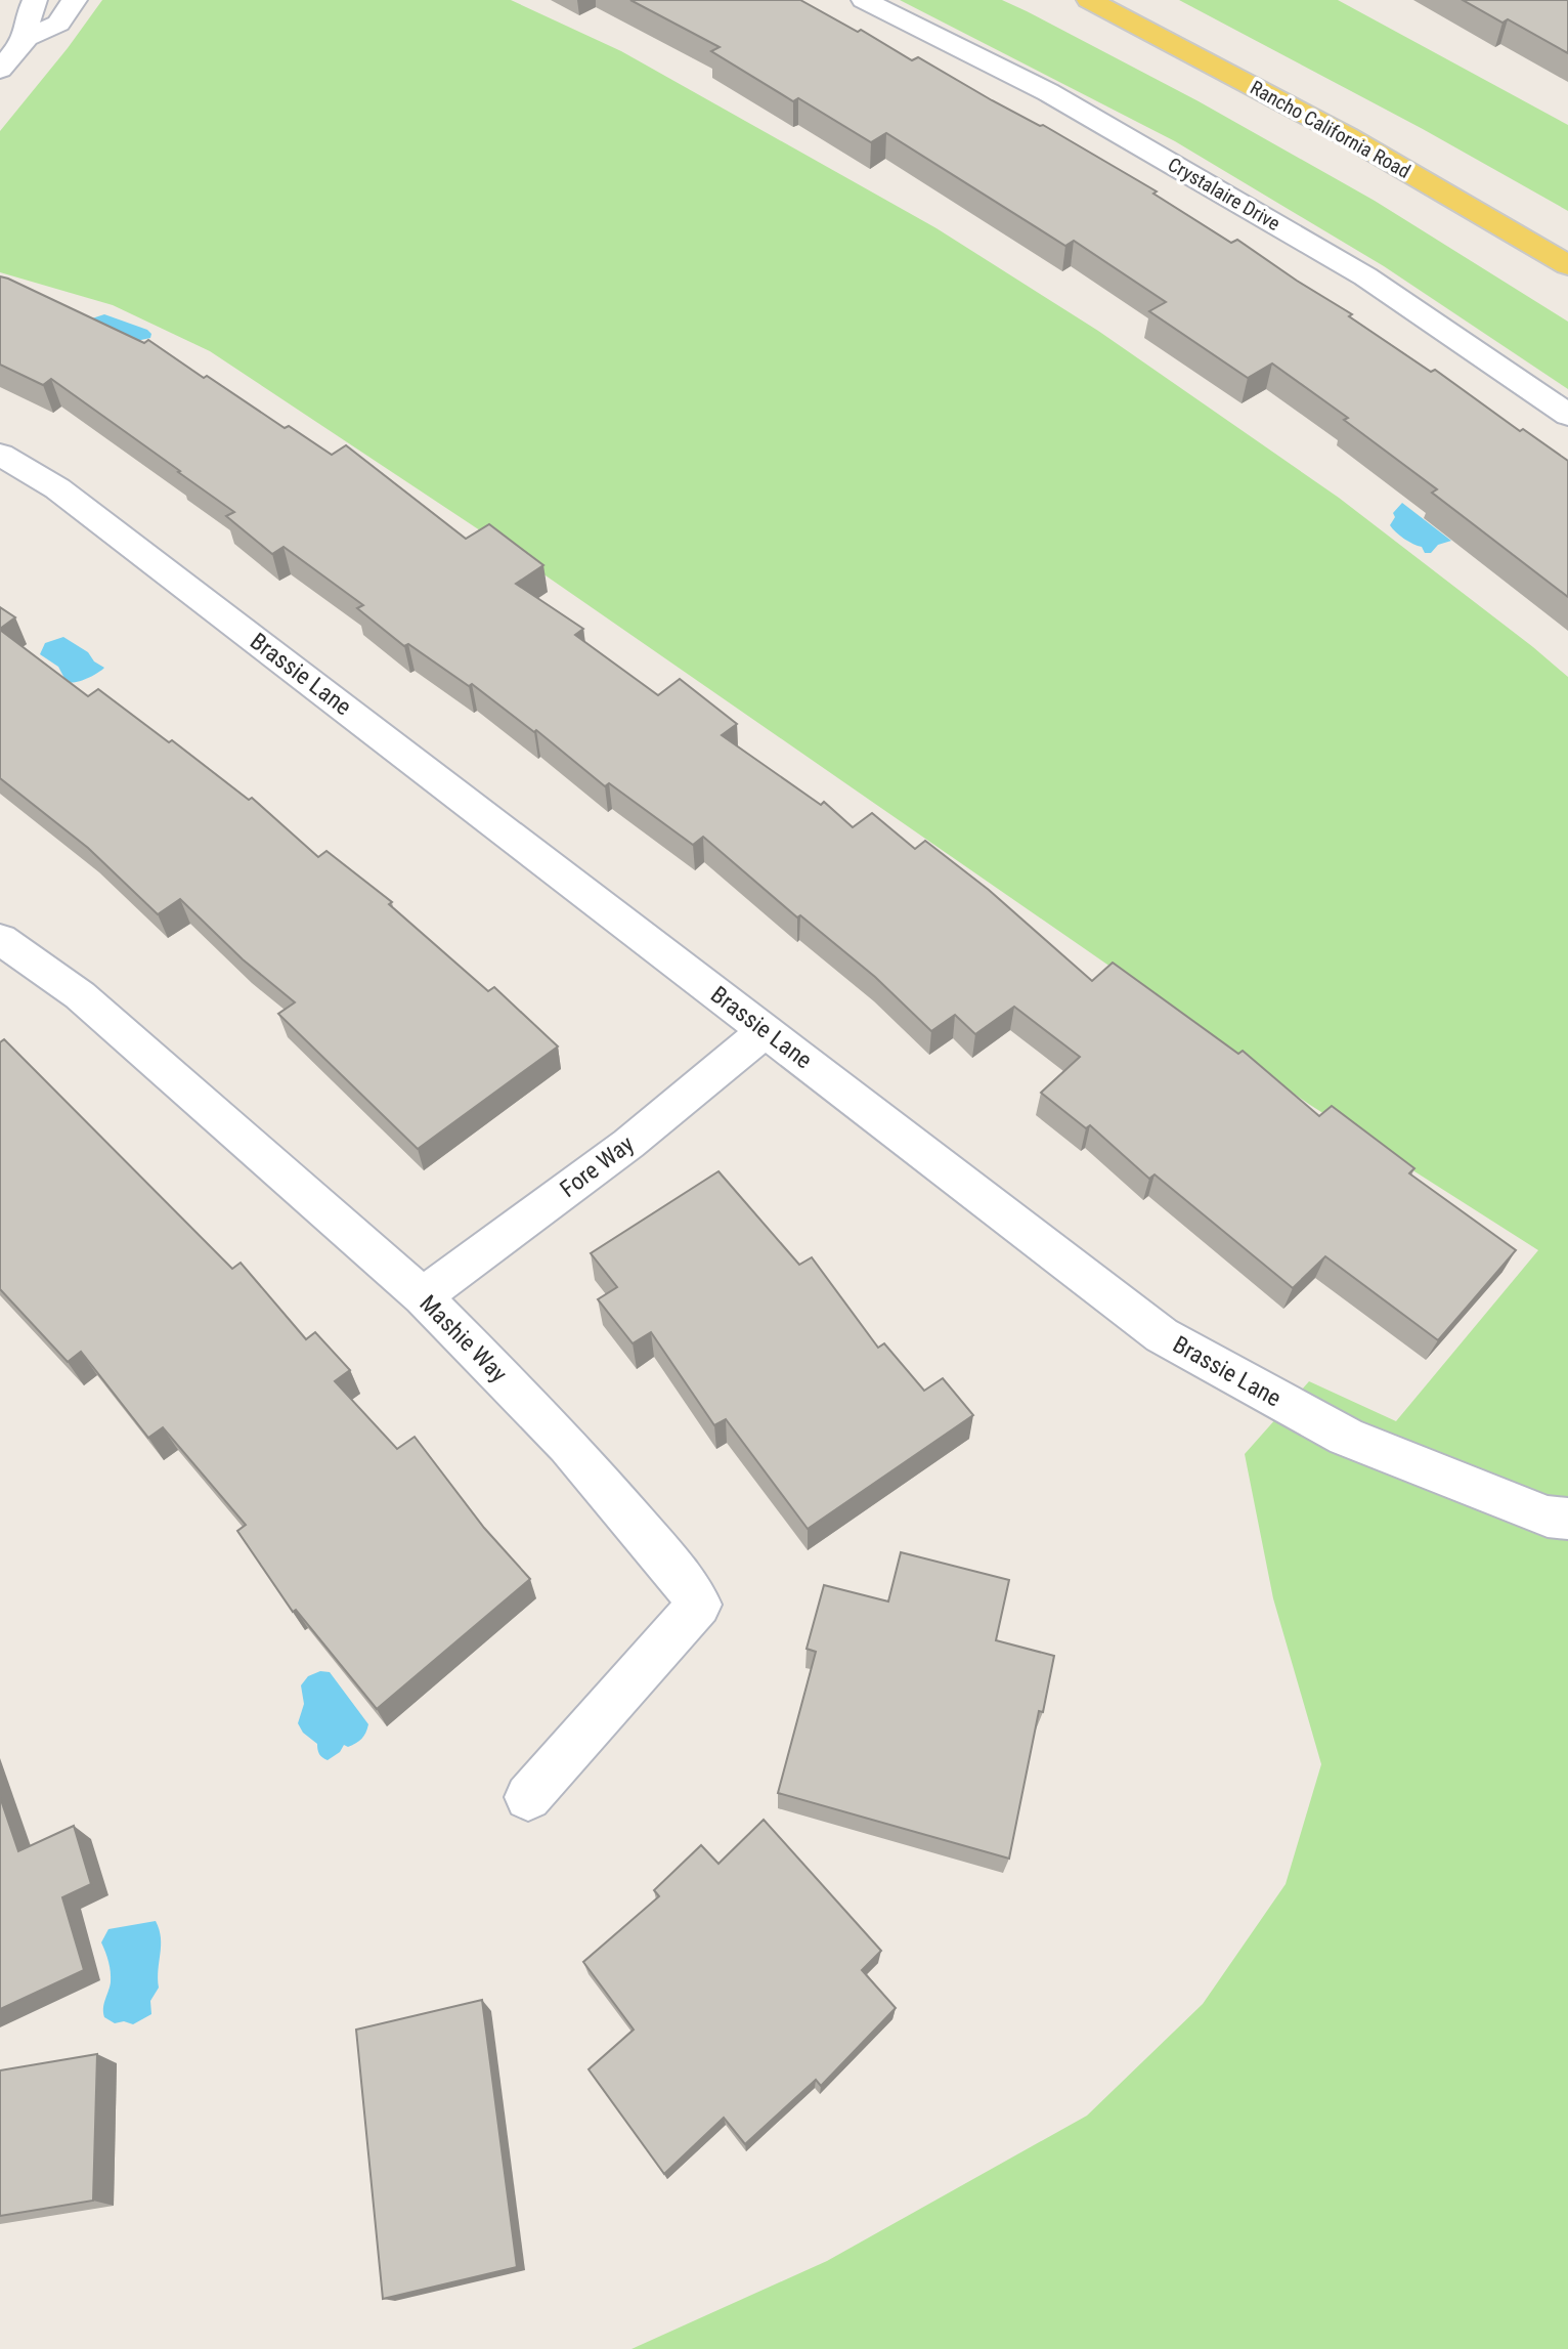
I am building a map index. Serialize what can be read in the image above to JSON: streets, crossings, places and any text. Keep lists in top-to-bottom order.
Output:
{
  "streets": {
    "main road": ["Rancho California Road"],
    "street": [
      "Crystalaire Drive",
      "Brassie Lane",
      "Fore Way",
      "Mashie Way"
    ]
  },
  "crossings": [
    ["Brassie Lane", "Fore Way"],
    ["Fore Way", "Mashie Way"]
  ]
}
